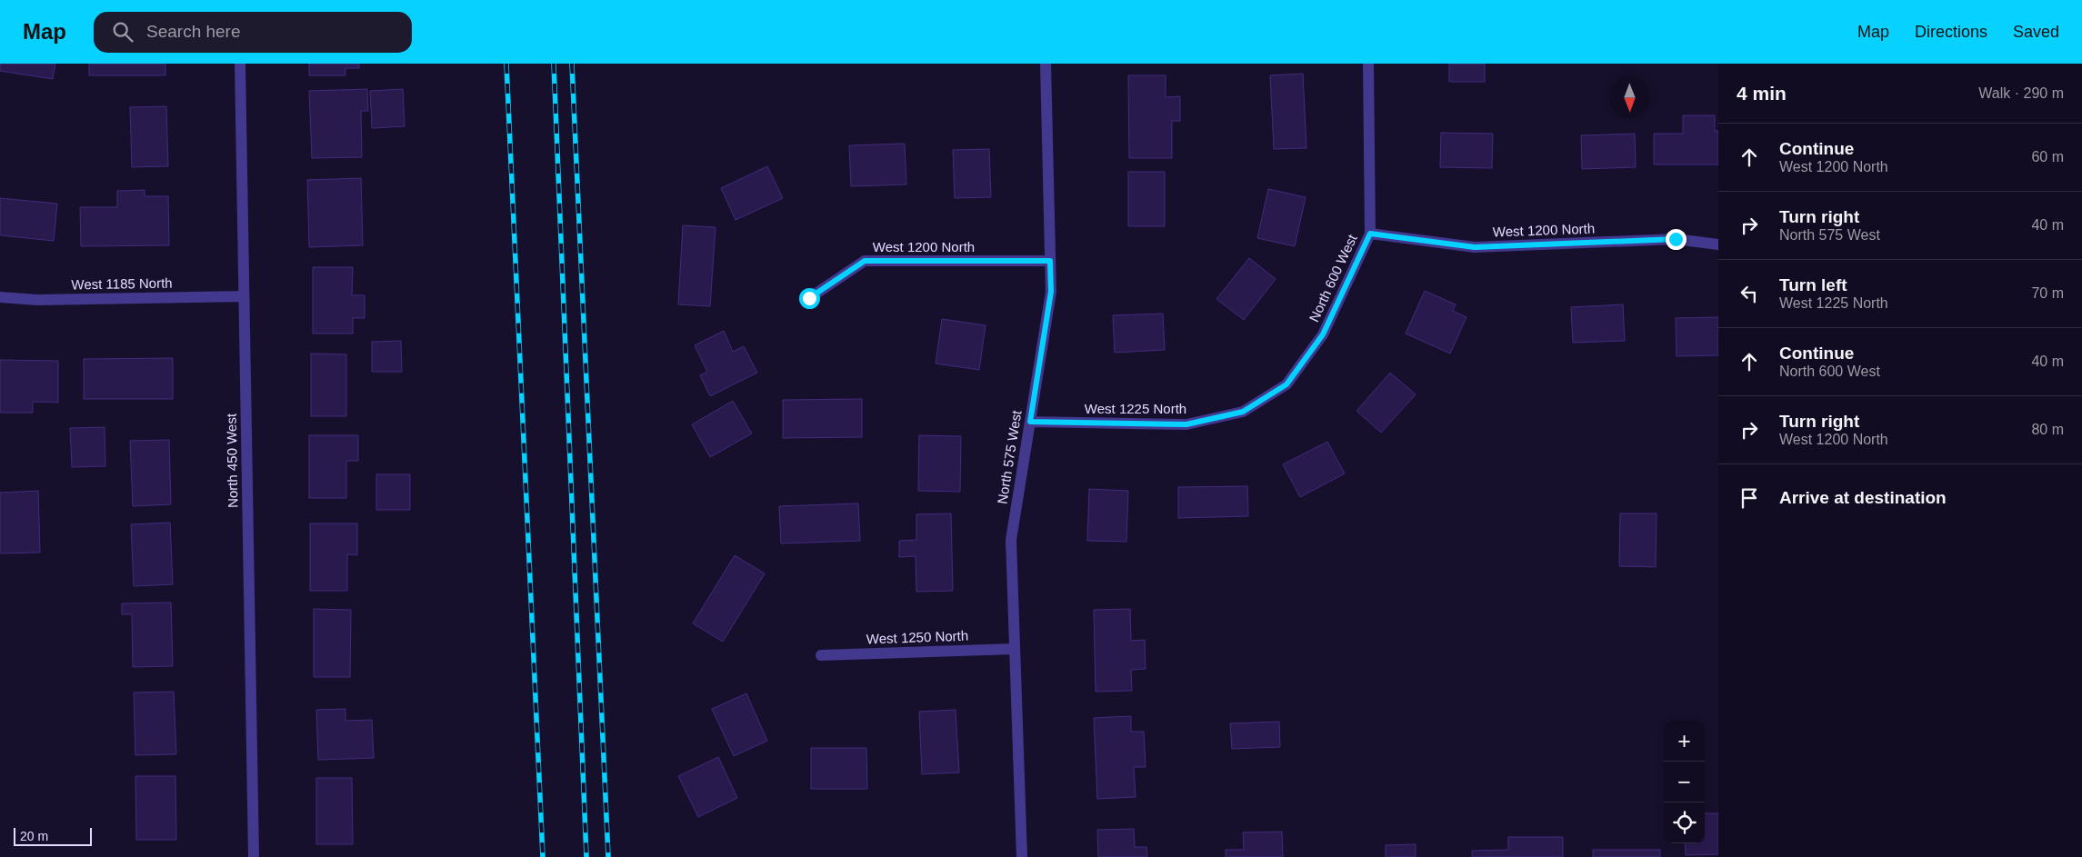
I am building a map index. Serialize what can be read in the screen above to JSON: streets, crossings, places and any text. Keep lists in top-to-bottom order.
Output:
{
  "streets": {
    "street": [
      "West 1200 North",
      "North 600 West",
      "West 1185 North",
      "West 1225 North",
      "North 575 West",
      "North 450 West",
      "West 1250 North"
    ]
  },
  "crossings": [
    ["West 1200 North", "North 600 West"],
    ["West 1200 North", "North 575 West"],
    ["North 600 West", "West 1225 North"],
    ["West 1185 North", "North 450 West"],
    ["West 1225 North", "North 575 West"],
    ["North 575 West", "West 1250 North"]
  ],
  "scale_bar": "20 m",
  "north": "bottom",
  "page": {
    "header": "Map",
    "search": "Search here",
    "nav": ["Map", "Directions", "Saved"],
    "heading": ["4 min", "Walk · 290 m"],
    "list": [
      ["Continue", "West 1200 North", "60 m"],
      ["Turn right", "North 575 West", "40 m"],
      ["Turn left", "West 1225 North", "70 m"],
      ["Continue", "North 600 West", "40 m"],
      ["Turn right", "West 1200 North", "80 m"],
      "Arrive at destination"
    ],
    "map_buttons": ["+", "−"],
    "scale": "20 m"
  }
}
